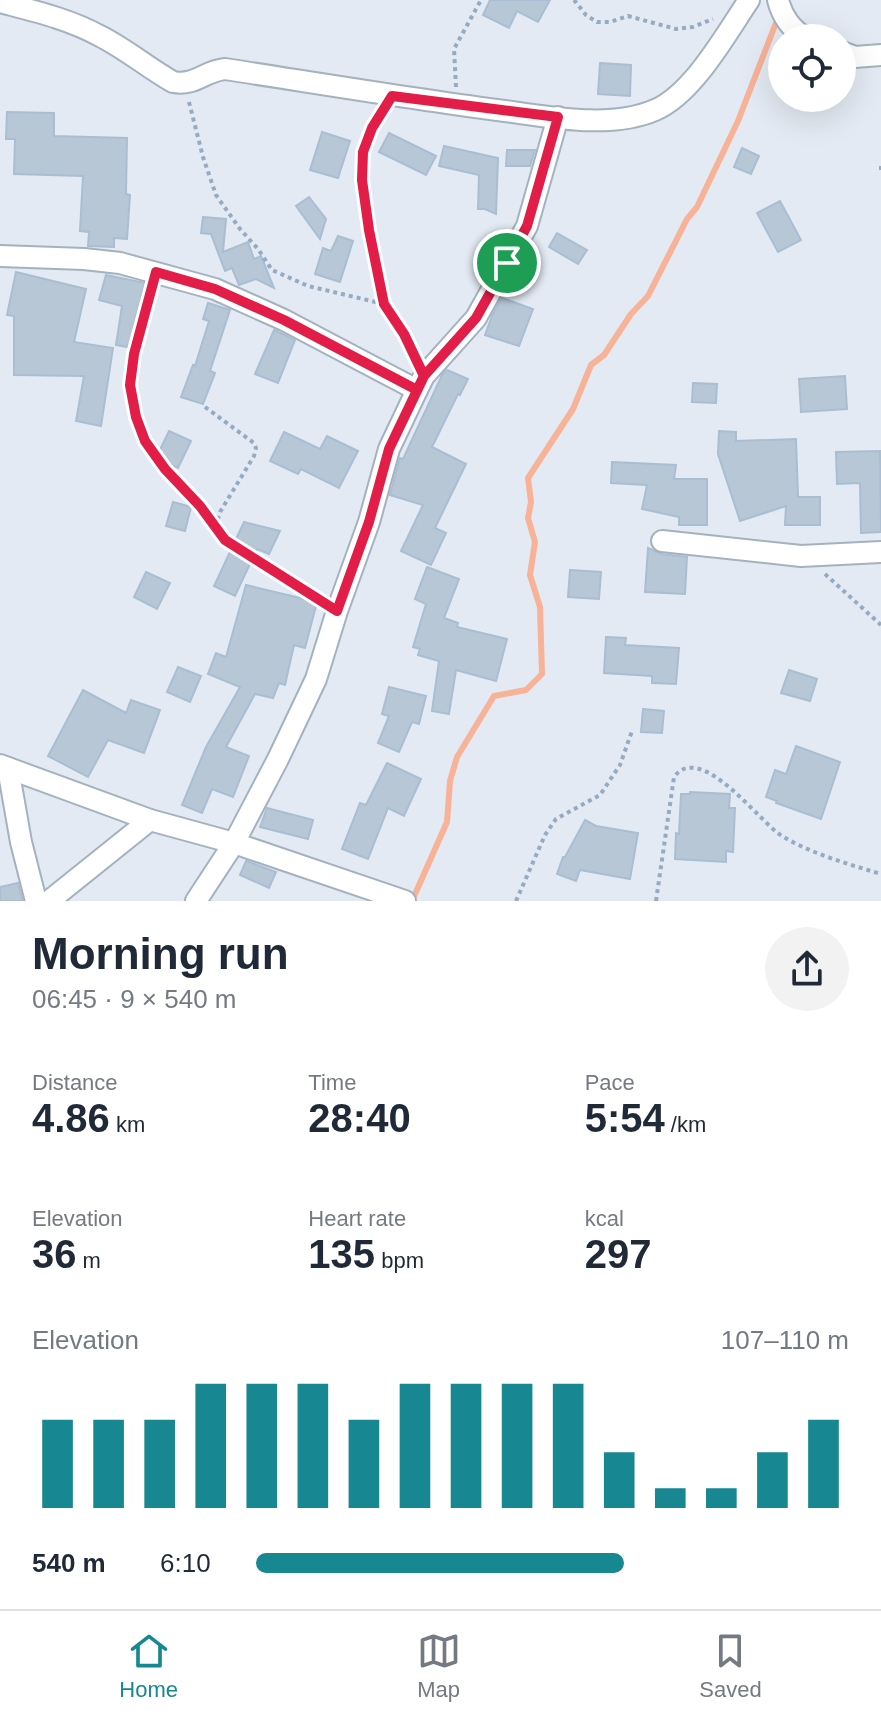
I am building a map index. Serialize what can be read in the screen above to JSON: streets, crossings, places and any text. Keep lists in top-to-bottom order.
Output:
{
  "page": {
    "heading": ["Morning run", "06:45 · 9 × 540 m"],
    "stats": [
      ["Distance", "4.86 km"],
      ["Time", "28:40"],
      ["Pace", "5:54 /km"],
      ["Elevation", "36 m"],
      ["Heart rate", "135 bpm"],
      ["kcal", "297"]
    ],
    "chart": ["Elevation", "107–110 m"],
    "list": [
      {
        "name": "540 m",
        "note": "6:10"
      }
    ],
    "tabs": ["Home", "Map", "Saved"]
  }
}
